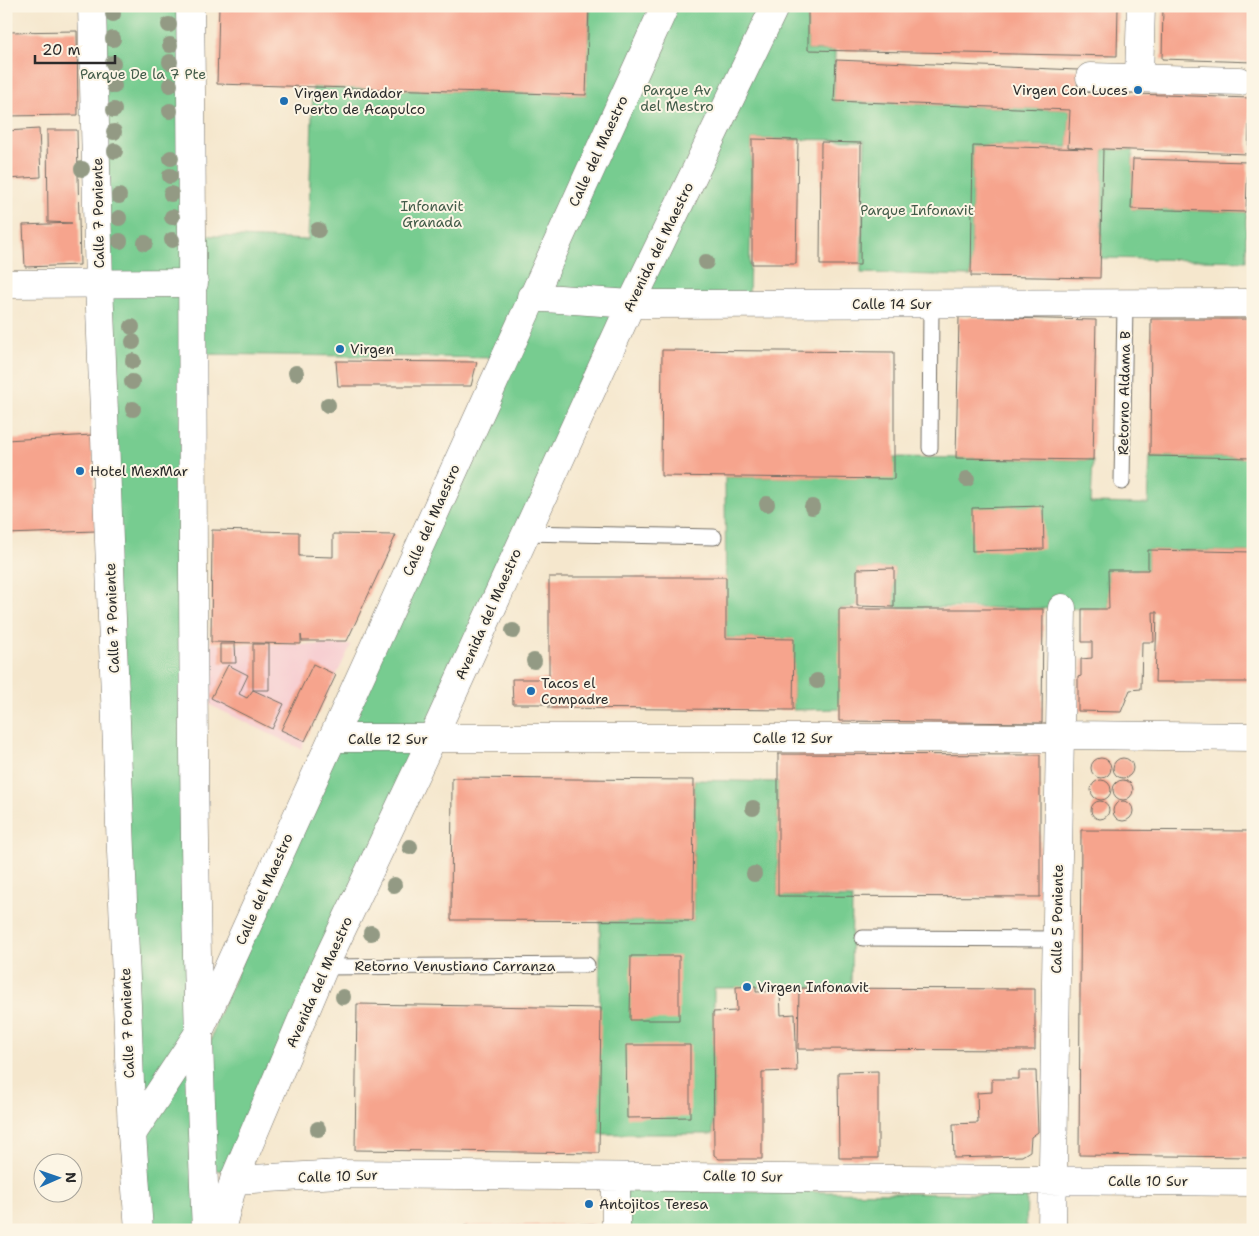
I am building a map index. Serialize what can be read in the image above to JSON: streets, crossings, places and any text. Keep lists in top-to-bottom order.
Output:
{
  "streets": {
    "street": [
      "Calle del Maestro",
      "Calle 7 Poniente",
      "Avenida del Maestro",
      "Calle 14 Sur",
      "Calle 12 Sur",
      "Calle 5 Poniente",
      "Calle 10 Sur"
    ],
    "lane": ["Retorno Aldama B", "Retorno Venustiano Carranza"]
  },
  "crossings": [
    ["Calle del Maestro", "Calle 7 Poniente"],
    ["Calle del Maestro", "Calle 14 Sur"],
    ["Calle del Maestro", "Calle 12 Sur"],
    ["Avenida del Maestro", "Calle 14 Sur"],
    ["Avenida del Maestro", "Calle 12 Sur"],
    ["Avenida del Maestro", "Retorno Venustiano Carranza"],
    ["Avenida del Maestro", "Calle 10 Sur"],
    ["Calle 14 Sur", "Retorno Aldama B"],
    ["Calle 12 Sur", "Calle 5 Poniente"],
    ["Calle 5 Poniente", "Calle 10 Sur"]
  ],
  "parks": [
    "Parque De la 7 Pte",
    "Parque Av del Mestro",
    "Infonavit Granada",
    "Parque Infonavit"
  ],
  "places": [
    "Virgen Con Luces",
    "Virgen Andador Puerto de Acapulco",
    "Virgen",
    "Hotel MexMar",
    "Tacos el Compadre",
    "Virgen Infonavit",
    "Antojitos Teresa"
  ],
  "scale_bar": "20 m",
  "north": "right"
}
